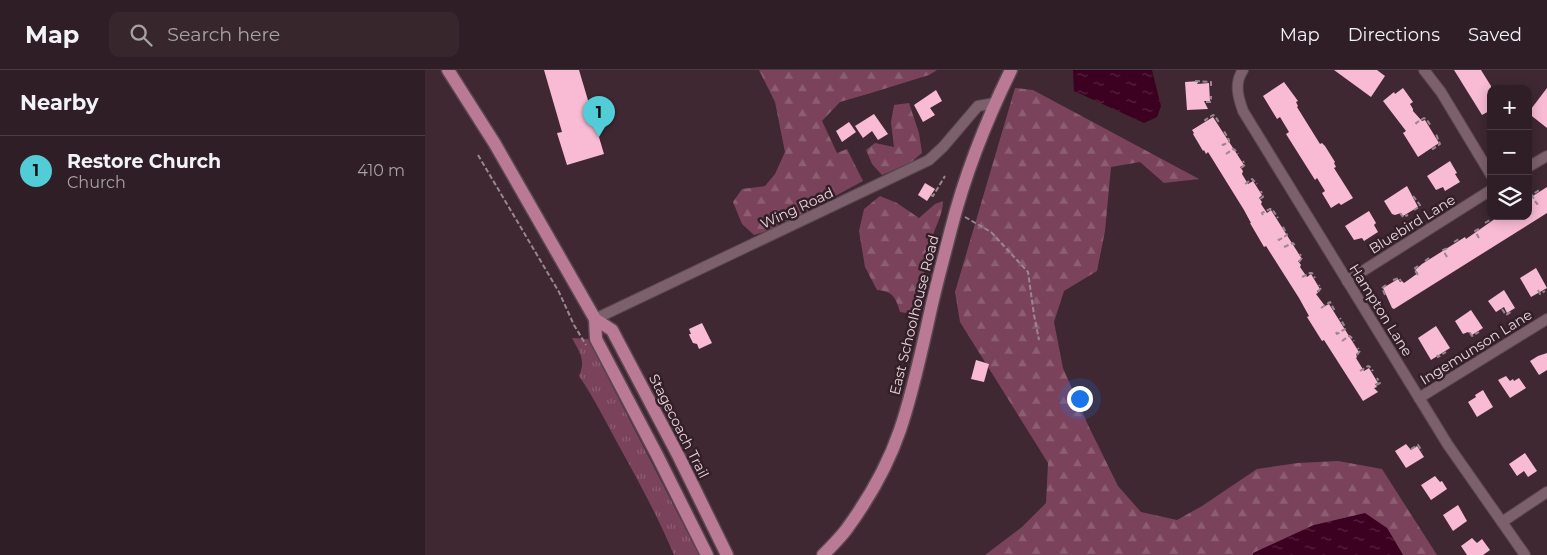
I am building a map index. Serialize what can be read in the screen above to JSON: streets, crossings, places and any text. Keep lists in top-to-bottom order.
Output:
{
  "streets": {
    "main road": ["East Schoolhouse Road", "Stagecoach Trail"],
    "street": [
      "Wing Road",
      "Bluebird Lane",
      "Hampton Lane",
      "Ingemunson Lane"
    ]
  },
  "crossings": [
    ["Wing Road", "East Schoolhouse Road"],
    ["Wing Road", "Stagecoach Trail"],
    ["Bluebird Lane", "Hampton Lane"],
    ["Hampton Lane", "Ingemunson Lane"]
  ],
  "page": {
    "header": "Map",
    "search": "Search here",
    "nav": ["Map", "Directions", "Saved"],
    "heading": "Nearby",
    "map_buttons": ["+", "−"],
    "pins": "1",
    "list": [
      {
        "mark": "1",
        "name": "Restore Church",
        "note": "Church",
        "value": "410 m"
      }
    ]
  }
}
